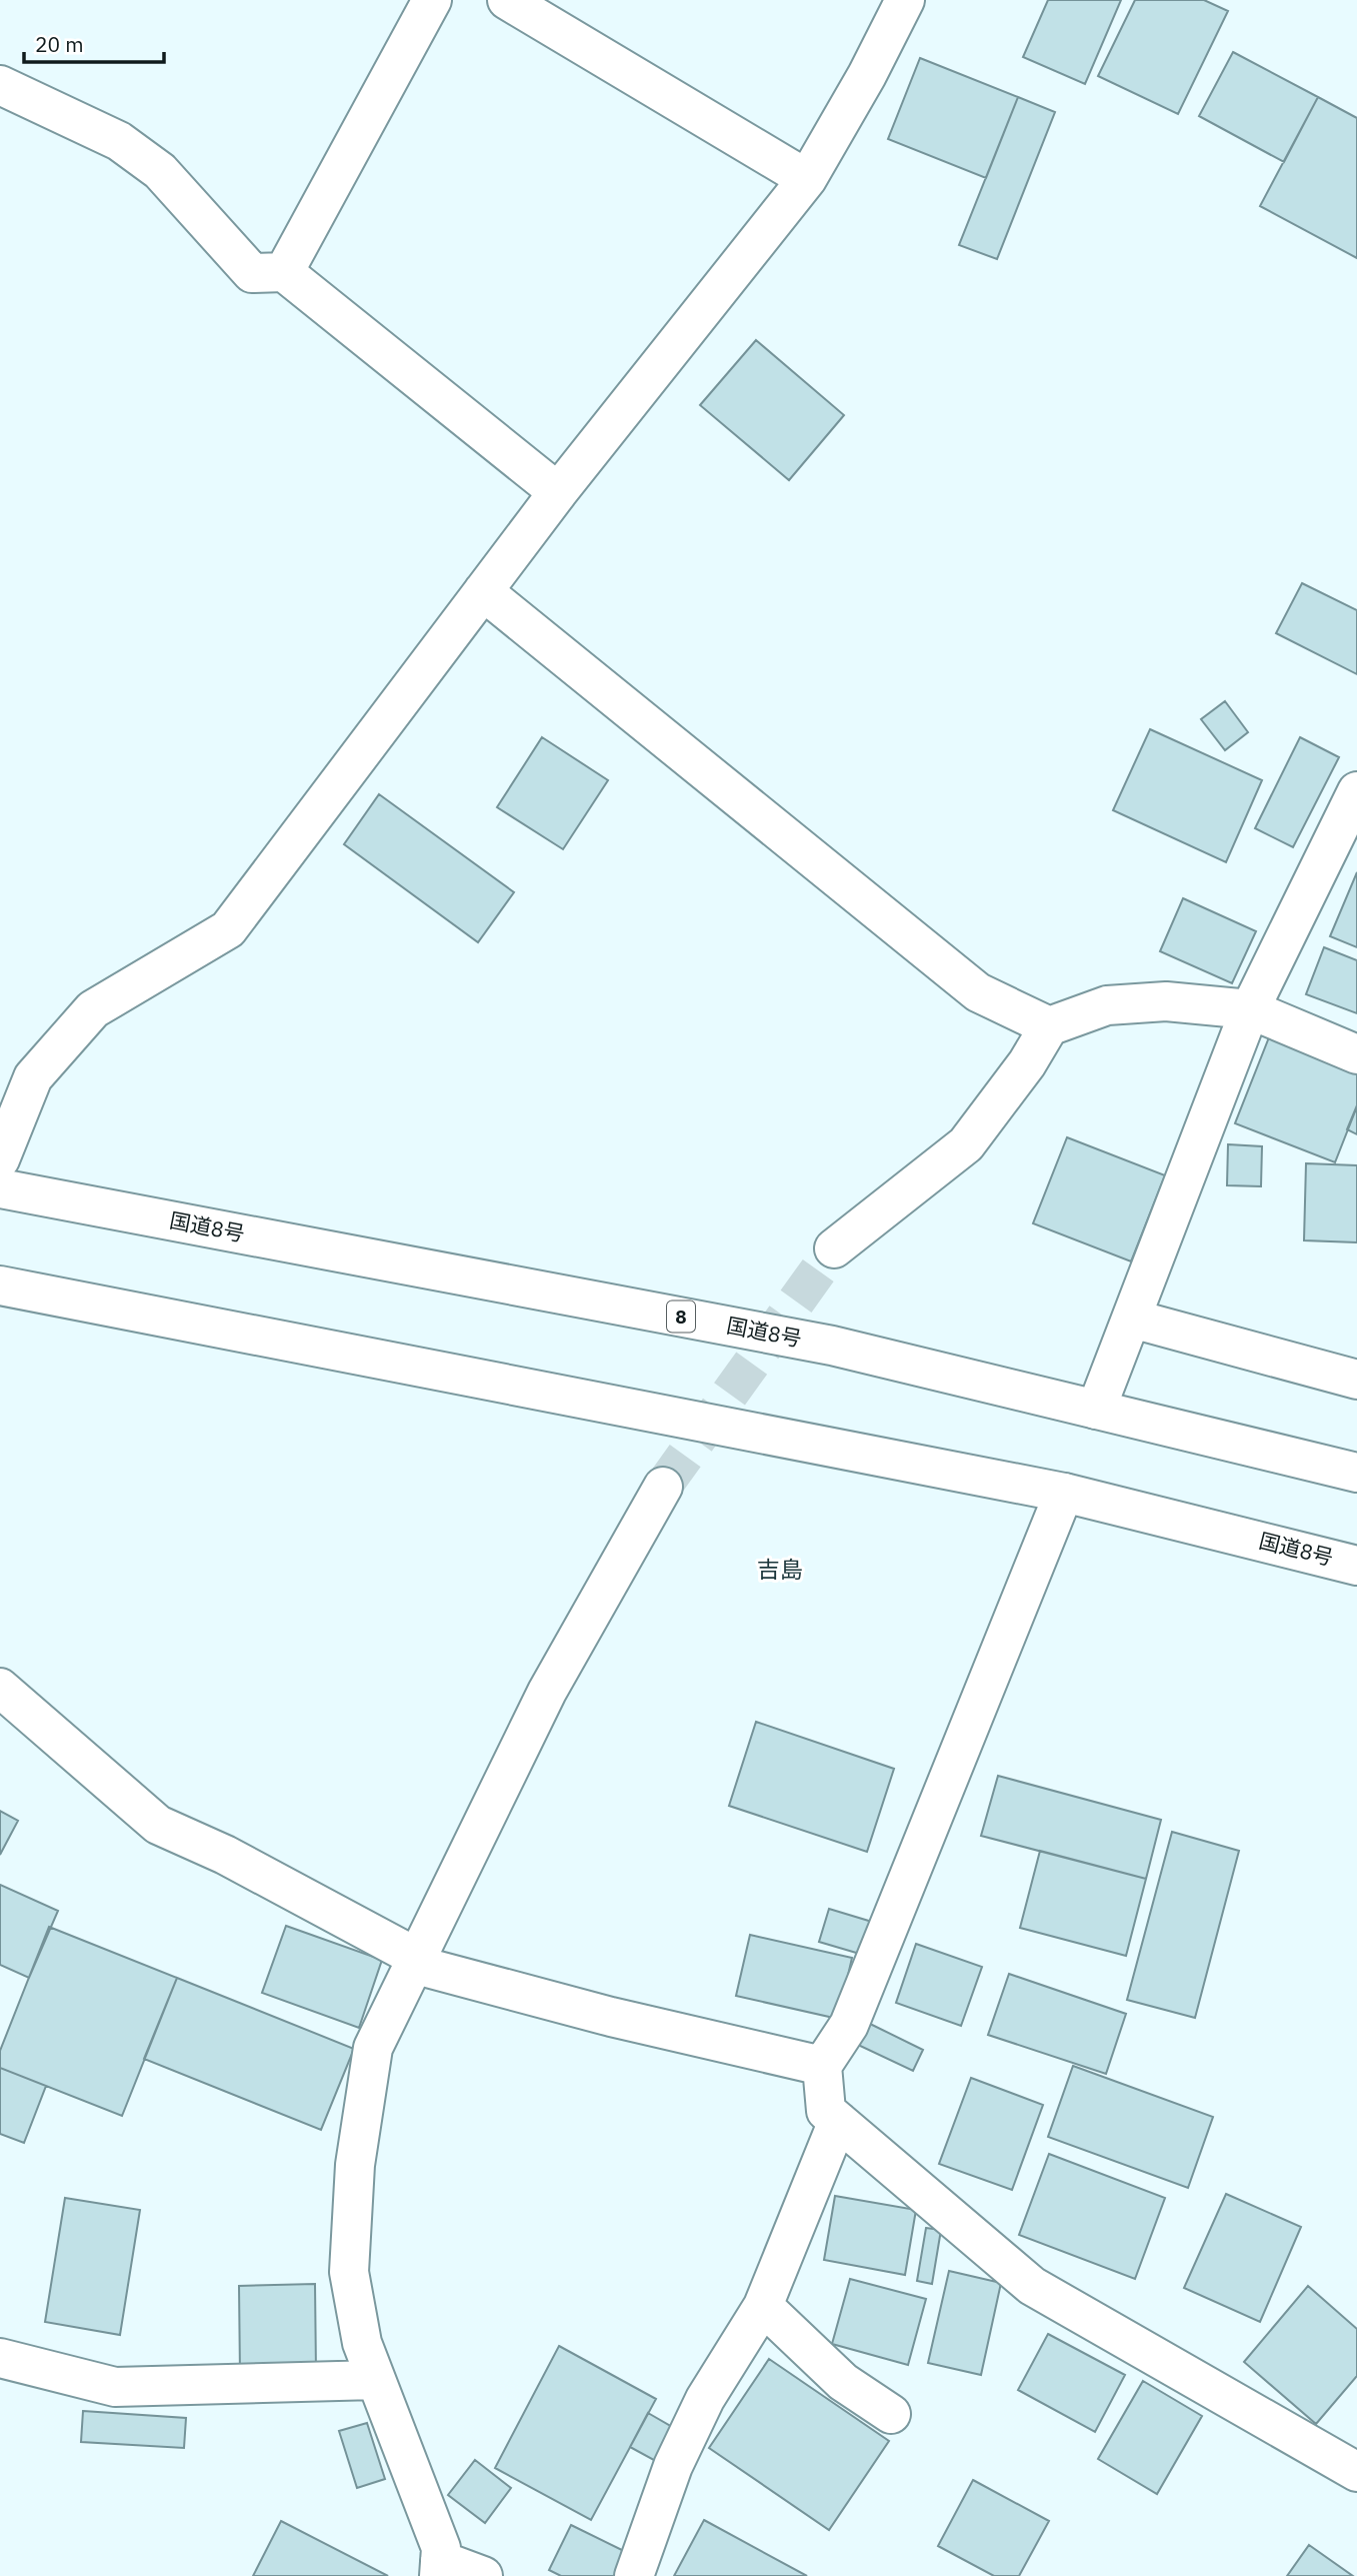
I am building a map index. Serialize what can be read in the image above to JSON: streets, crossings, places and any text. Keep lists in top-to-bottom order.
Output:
{
  "streets": {
    "main road": ["国道8号", "8"]
  },
  "districts": ["吉島"],
  "scale_bar": "20 m"
}
